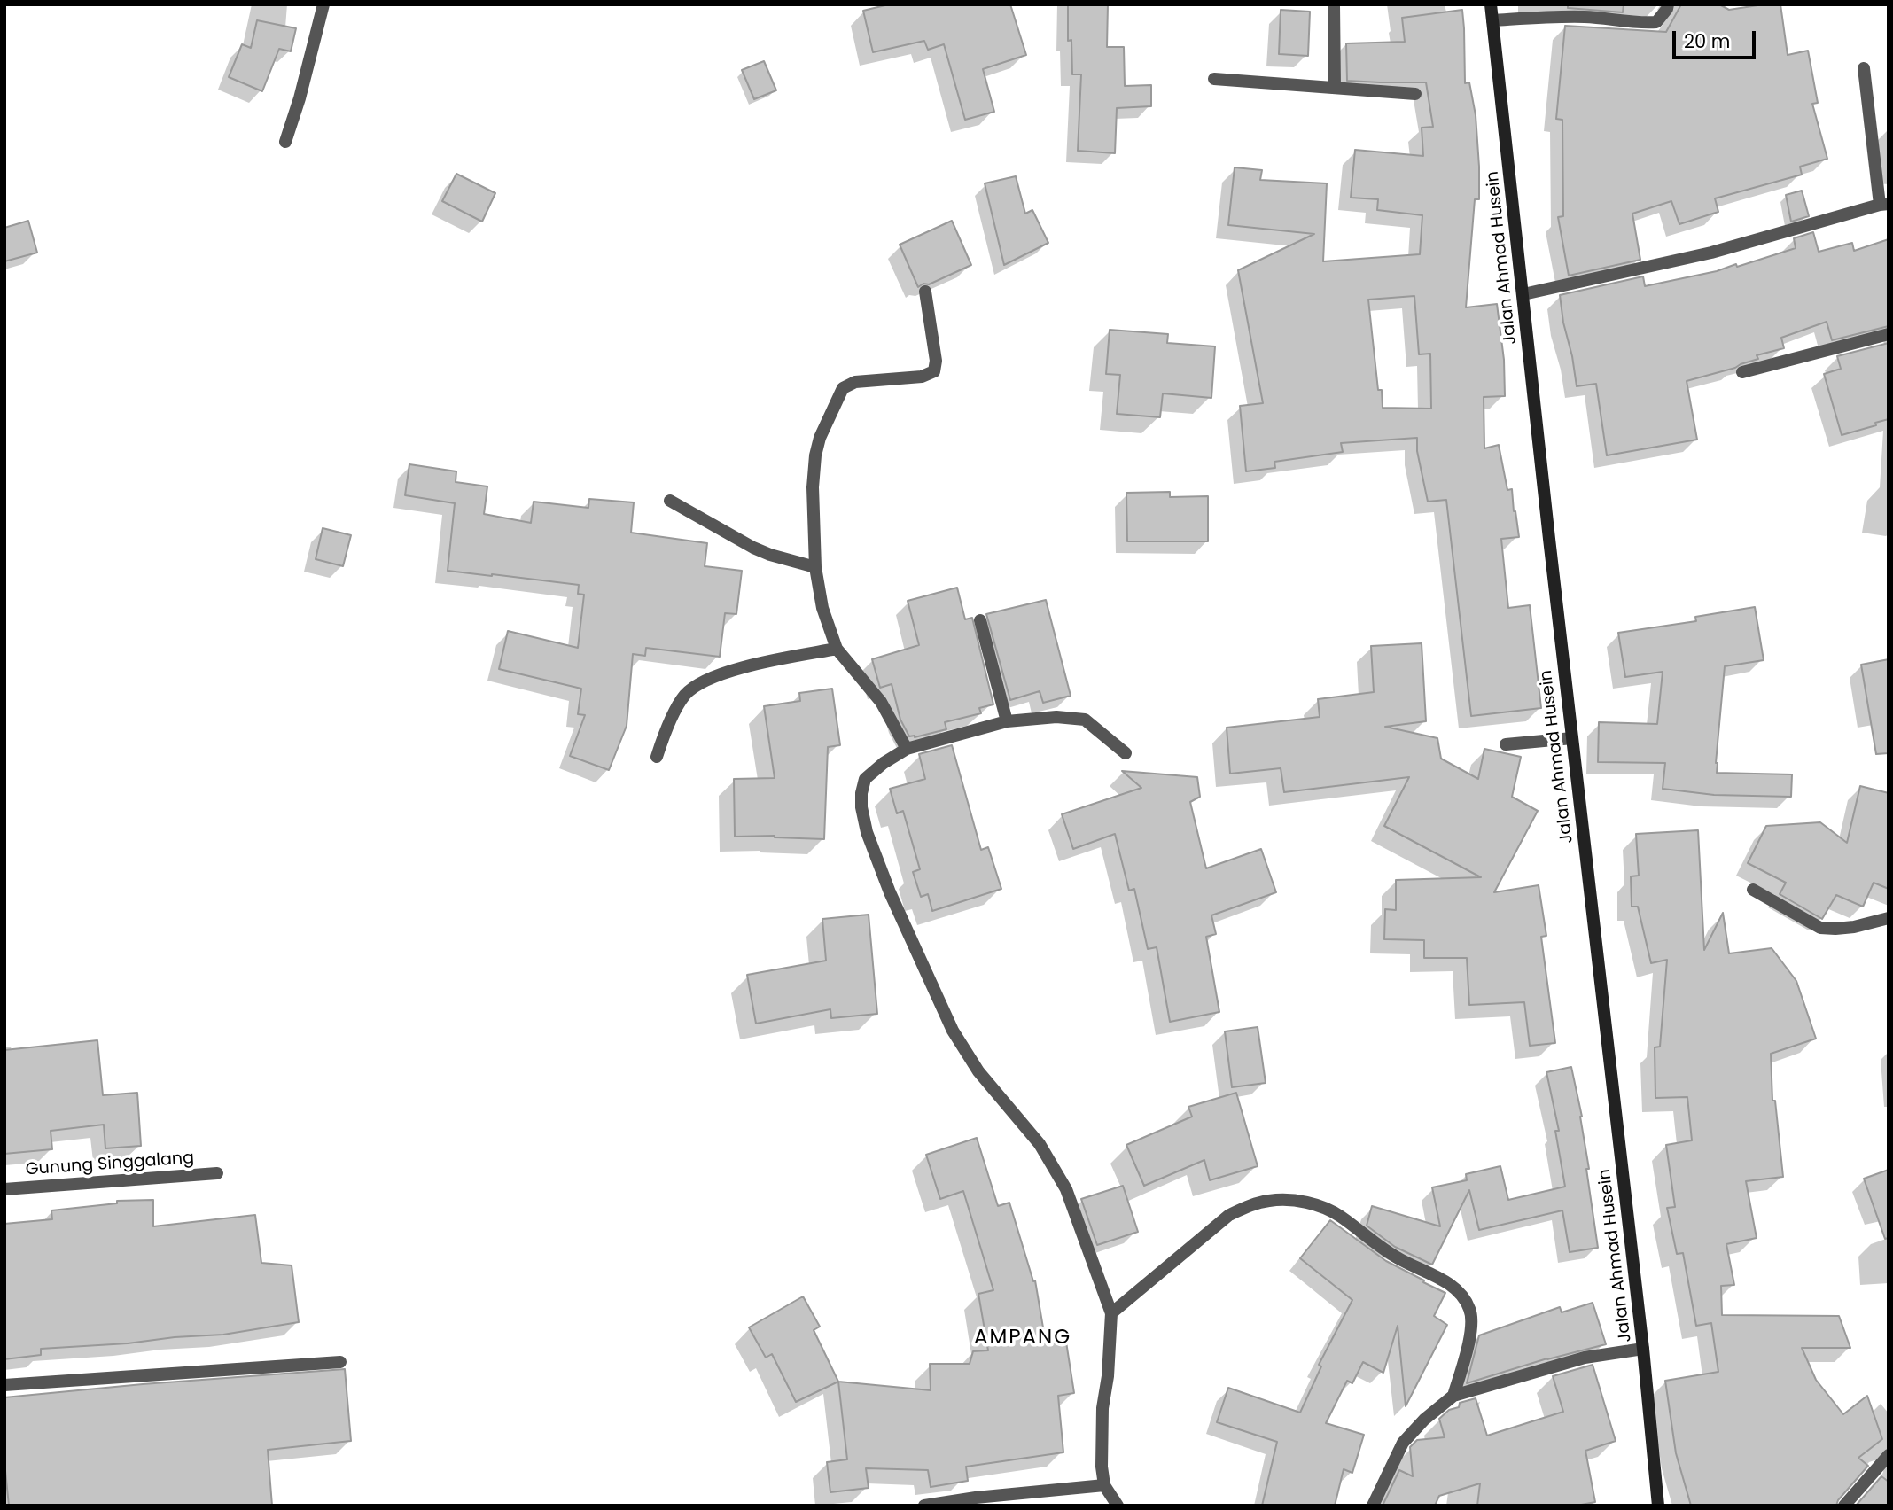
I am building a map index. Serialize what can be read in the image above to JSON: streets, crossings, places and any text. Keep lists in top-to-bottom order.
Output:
{
  "streets": {
    "main road": ["Jalan Ahmad Husein"],
    "street": ["Gunung Singgalang"]
  },
  "districts": ["AMPANG"],
  "scale_bar": "20 m"
}
